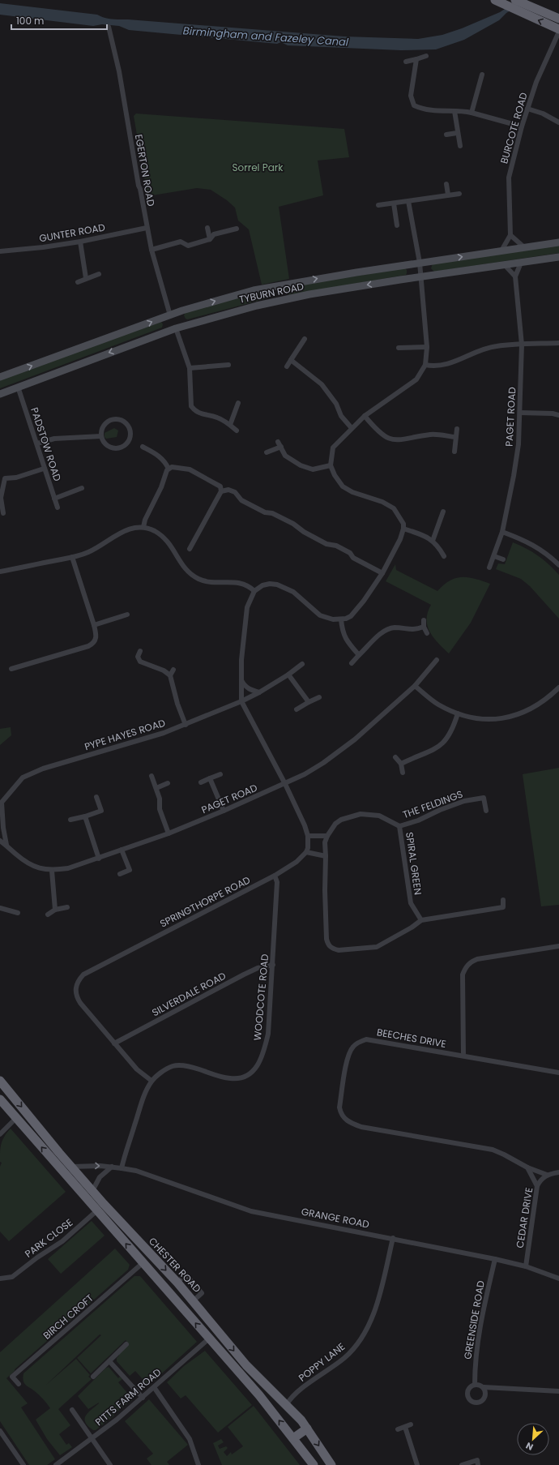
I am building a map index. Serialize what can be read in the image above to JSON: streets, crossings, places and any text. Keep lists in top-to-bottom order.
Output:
{
  "streets": {
    "highway": ["CHESTER ROAD"],
    "main road": ["TYBURN ROAD"],
    "street": [
      "BURCOTE ROAD",
      "EGERTON ROAD",
      "GUNTER ROAD",
      "PAGET ROAD",
      "PADSTOW ROAD",
      "PYPE HAYES ROAD",
      "THE FELDINGS",
      "SPIRAL GREEN",
      "SPRINGTHORPE ROAD",
      "SILVERDALE ROAD",
      "WOODCOTE ROAD",
      "BEECHES DRIVE",
      "GRANGE ROAD",
      "CEDAR DRIVE",
      "PARK CLOSE",
      "BIRCH CROFT",
      "GREENSIDE ROAD",
      "POPPY LANE",
      "PITTS FARM ROAD"
    ]
  },
  "crossings": [
    ["EGERTON ROAD", "GUNTER ROAD"],
    ["EGERTON ROAD", "TYBURN ROAD"],
    ["TYBURN ROAD", "PAGET ROAD"],
    ["TYBURN ROAD", "PADSTOW ROAD"],
    ["PAGET ROAD", "PYPE HAYES ROAD"],
    ["THE FELDINGS", "SPIRAL GREEN"],
    ["SPRINGTHORPE ROAD", "SILVERDALE ROAD"],
    ["SPRINGTHORPE ROAD", "WOODCOTE ROAD"],
    ["SILVERDALE ROAD", "WOODCOTE ROAD"],
    ["WOODCOTE ROAD", "GRANGE ROAD"],
    ["BEECHES DRIVE", "CEDAR DRIVE"],
    ["GRANGE ROAD", "CEDAR DRIVE"],
    ["GRANGE ROAD", "CHESTER ROAD"],
    ["GRANGE ROAD", "GREENSIDE ROAD"],
    ["GRANGE ROAD", "POPPY LANE"],
    ["PARK CLOSE", "CHESTER ROAD"],
    ["CHESTER ROAD", "POPPY LANE"]
  ],
  "water": ["Birmingham and Fazeley Canal"],
  "parks": ["Sorrel Park"],
  "scale_bar": "100 m",
  "north": "bottom left"
}
